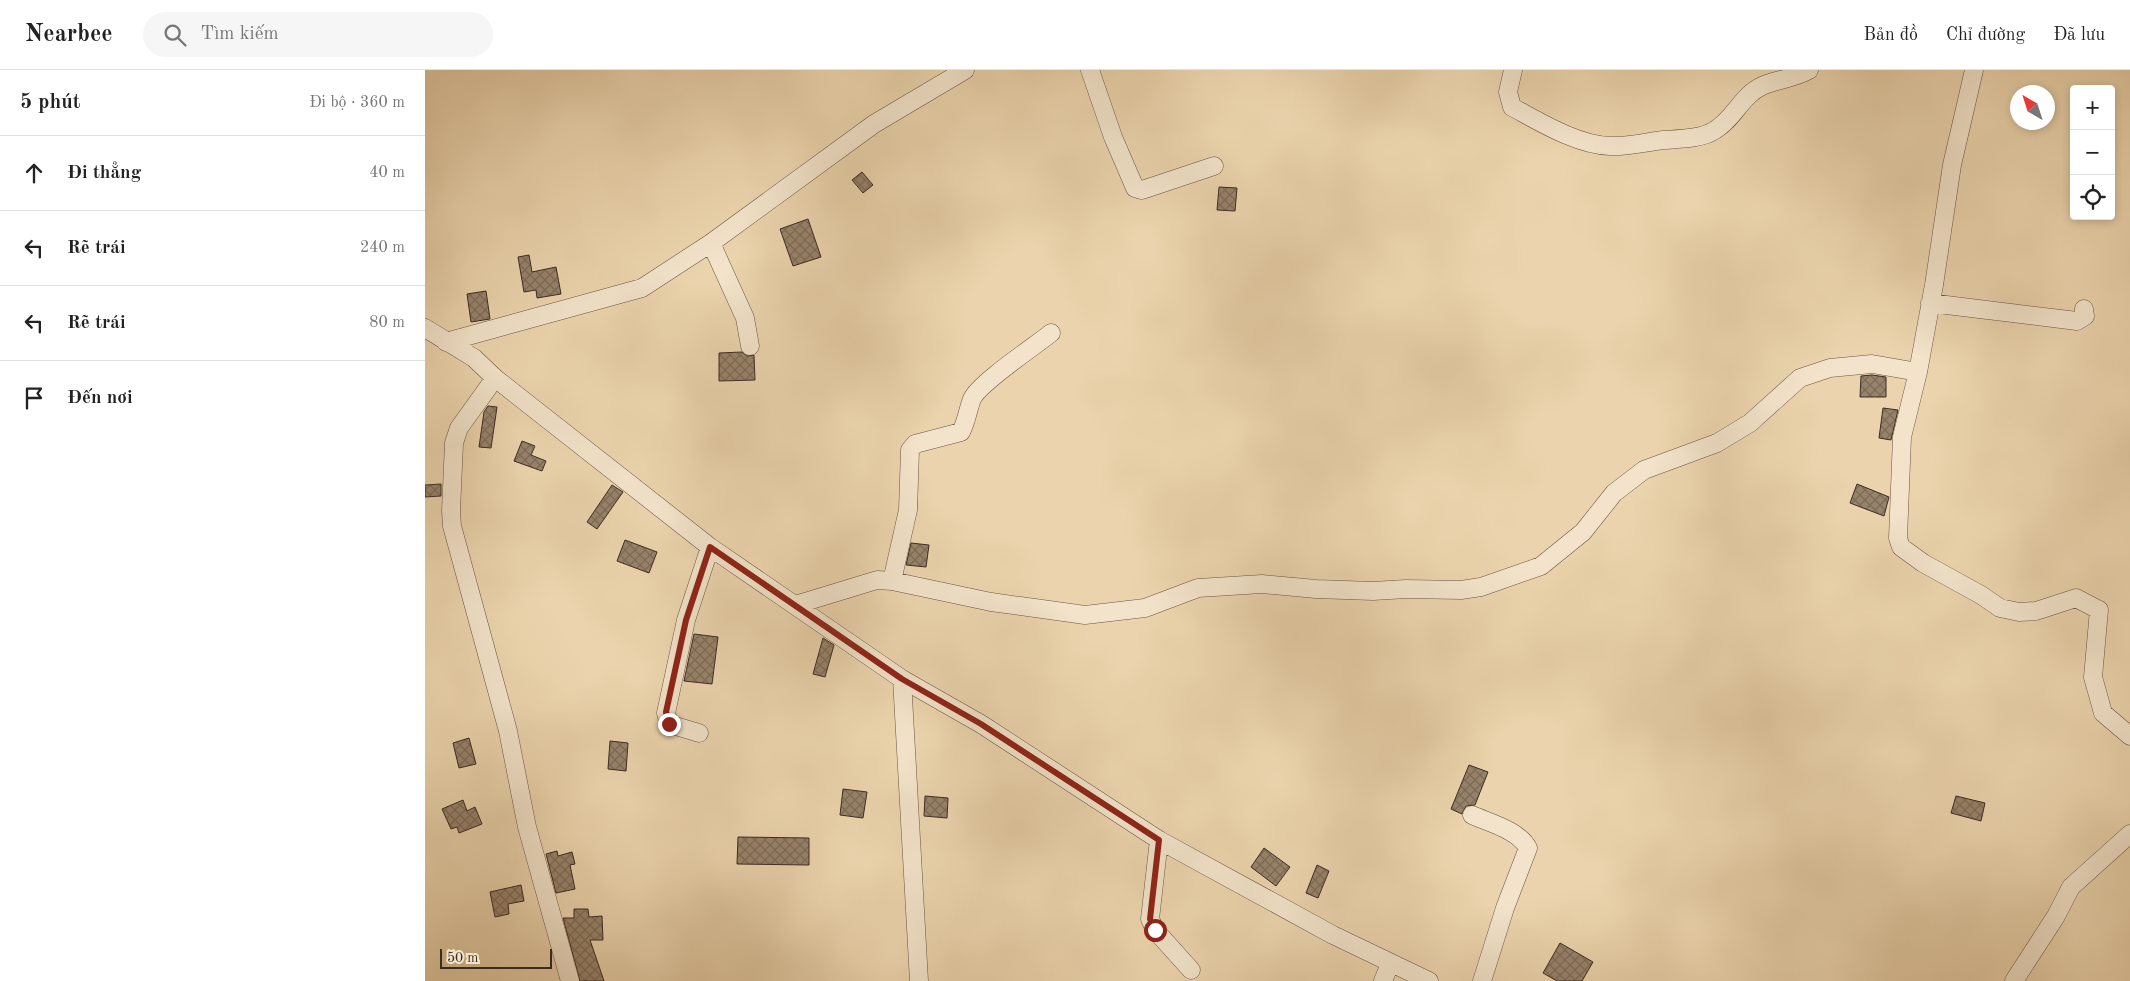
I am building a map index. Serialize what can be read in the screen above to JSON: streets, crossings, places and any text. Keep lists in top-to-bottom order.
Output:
{
  "scale_bar": "50 m",
  "north": "top left",
  "page": {
    "header": "Nearbee",
    "search": "Tìm kiếm",
    "nav": ["Bản đồ", "Chỉ đường", "Đã lưu"],
    "heading": ["5 phút", "Đi bộ · 360 m"],
    "map_buttons": ["+", "−"],
    "list": [
      ["Đi thẳng", "40 m"],
      ["Rẽ trái", "240 m"],
      ["Rẽ trái", "80 m"],
      "Đến nơi"
    ],
    "scale": "50 m"
  }
}
